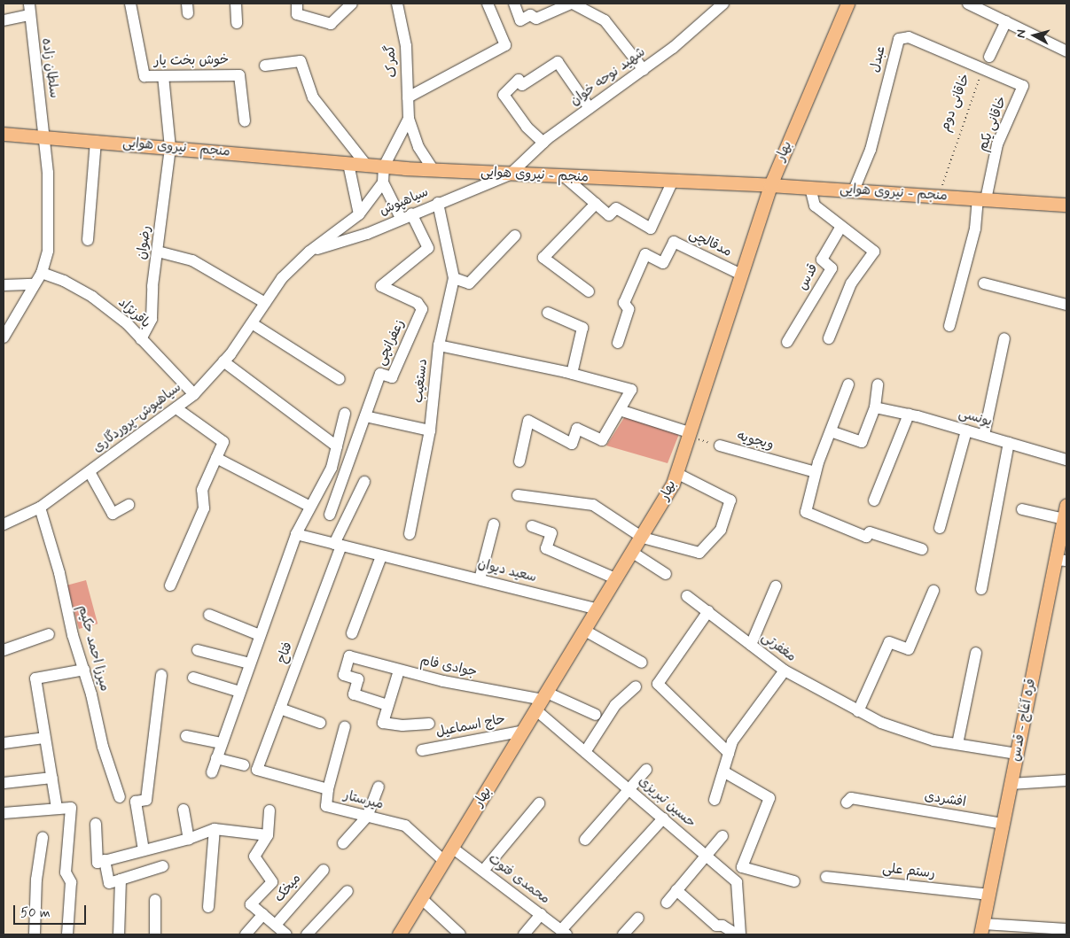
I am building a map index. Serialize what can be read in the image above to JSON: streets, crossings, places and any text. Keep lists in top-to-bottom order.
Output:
{
  "streets": {
    "main road": ["منجم - نیروی هوایی", "بهار", "قره آغاج - قدس"],
    "street": [
      "عبدل",
      "خوش بخت یار",
      "گمرک",
      "سلطان زاده",
      "شهید نوحه خوان",
      "خاقانی یکم",
      "سیاهپوش",
      "رضوان",
      "مدقالچی",
      "قدس",
      "باقرنژاد",
      "زعفرانچی",
      "دستغیب",
      "سیاهپوش-پروردگاری",
      "یونسی",
      "ویجویه",
      "سعید دیوان",
      "مغفرتی",
      "میرزا احمد حکیم",
      "فتاح",
      "جوادی فام",
      "حاج اسماعیل",
      "افشردی",
      "میرستار",
      "حسین تبریزی",
      "رستم علی",
      "محمدی فتوت",
      "میخک"
    ],
    "path": ["خاقانی دوم"]
  },
  "crossings": [
    ["عبدل", "خاقانی دوم"],
    ["عبدل", "خاقانی یکم"],
    ["عبدل", "منجم - نیروی هوایی"],
    ["خوش بخت یار", "رضوان"],
    ["گمرک", "منجم - نیروی هوایی"],
    ["سلطان زاده", "منجم - نیروی هوایی"],
    ["شهید نوحه خوان", "منجم - نیروی هوایی"],
    ["شهید نوحه خوان", "سیاهپوش"],
    ["خاقانی دوم", "منجم - نیروی هوایی"],
    ["خاقانی یکم", "منجم - نیروی هوایی"],
    ["منجم - نیروی هوایی", "بهار"],
    ["منجم - نیروی هوایی", "سیاهپوش"],
    ["منجم - نیروی هوایی", "رضوان"],
    ["بهار", "مدقالچی"],
    ["بهار", "ویجویه"],
    ["بهار", "سعید دیوان"],
    ["بهار", "جوادی فام"],
    ["بهار", "حاج اسماعیل"],
    ["بهار", "میرستار"],
    ["بهار", "حسین تبریزی"],
    ["بهار", "محمدی فتوت"],
    ["سیاهپوش", "زعفرانچی"],
    ["سیاهپوش", "دستغیب"],
    ["سیاهپوش", "سیاهپوش-پروردگاری"],
    ["رضوان", "باقرنژاد"],
    ["باقرنژاد", "سیاهپوش-پروردگاری"],
    ["سیاهپوش-پروردگاری", "میرزا احمد حکیم"],
    ["سعید دیوان", "فتاح"],
    ["مغفرتی", "قره آغاج - قدس"],
    ["فتاح", "میرستار"],
    ["جوادی فام", "حسین تبریزی"],
    ["قره آغاج - قدس", "افشردی"],
    ["قره آغاج - قدس", "رستم علی"]
  ],
  "scale_bar": "50 m",
  "north": "left"
}
